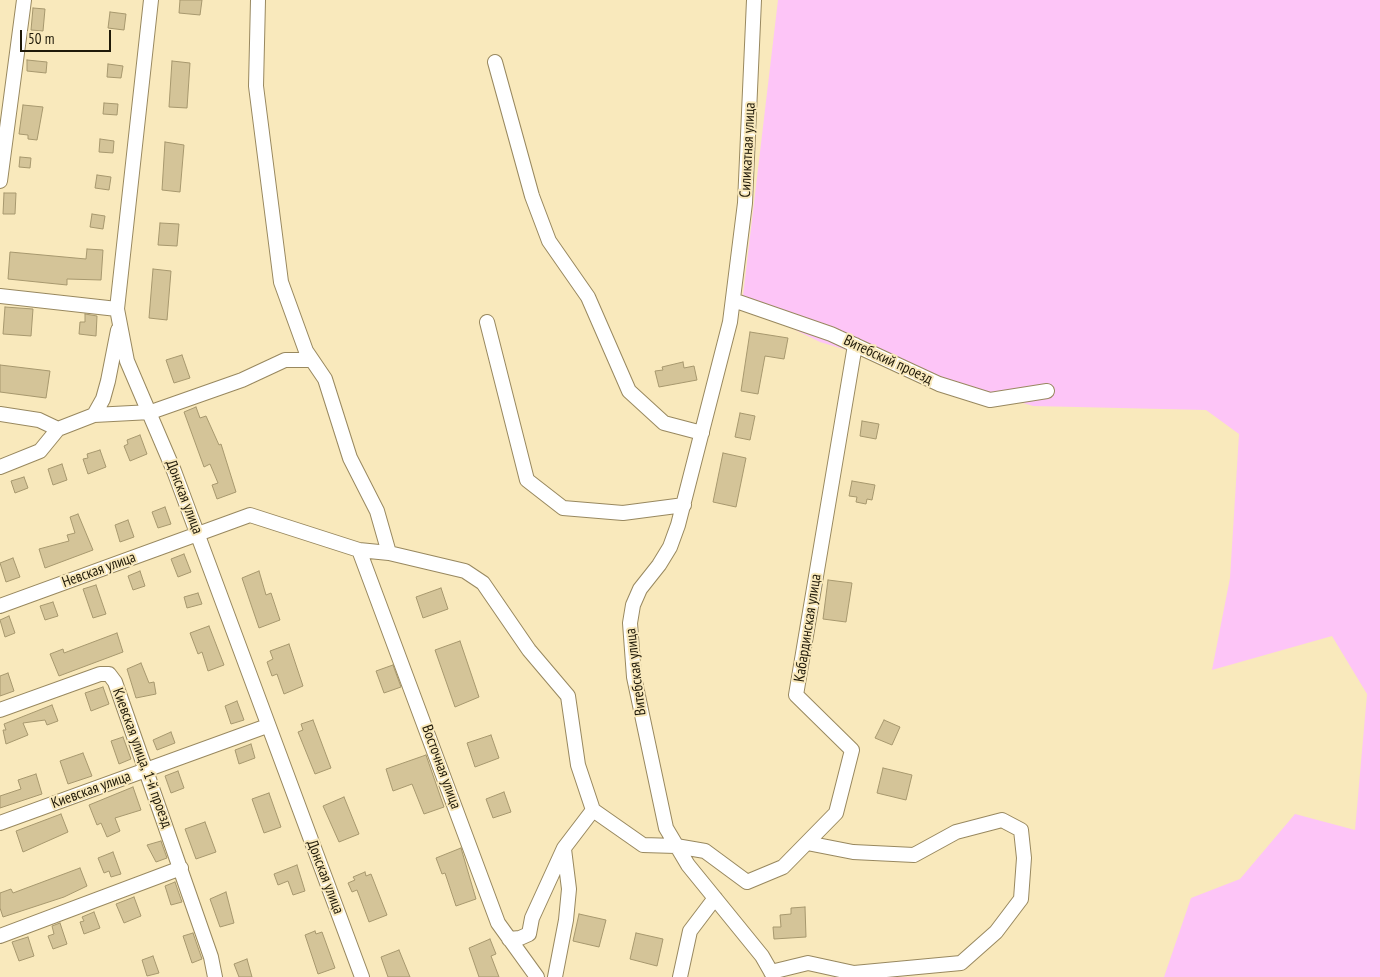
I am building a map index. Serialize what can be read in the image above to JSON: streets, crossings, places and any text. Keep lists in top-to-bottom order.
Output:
{
  "streets": {
    "street": [
      "Силикатная улица",
      "Витебский проезд",
      "Донская улица",
      "Невская улица",
      "Кабардинская улица",
      "Витебская улица",
      "Киевская улица, 1-й проезд",
      "Восточная улица",
      "Киевская улица"
    ]
  },
  "crossings": [
    ["Силикатная улица", "Витебский проезд"],
    ["Силикатная улица", "Витебская улица"],
    ["Витебский проезд", "Кабардинская улица"],
    ["Витебский проезд", "Витебская улица"],
    ["Донская улица", "Невская улица"],
    ["Донская улица", "Киевская улица"],
    ["Невская улица", "Восточная улица"],
    ["Кабардинская улица", "Витебская улица"],
    ["Киевская улица, 1-й проезд", "Киевская улица"]
  ],
  "scale_bar": "50 m"
}
